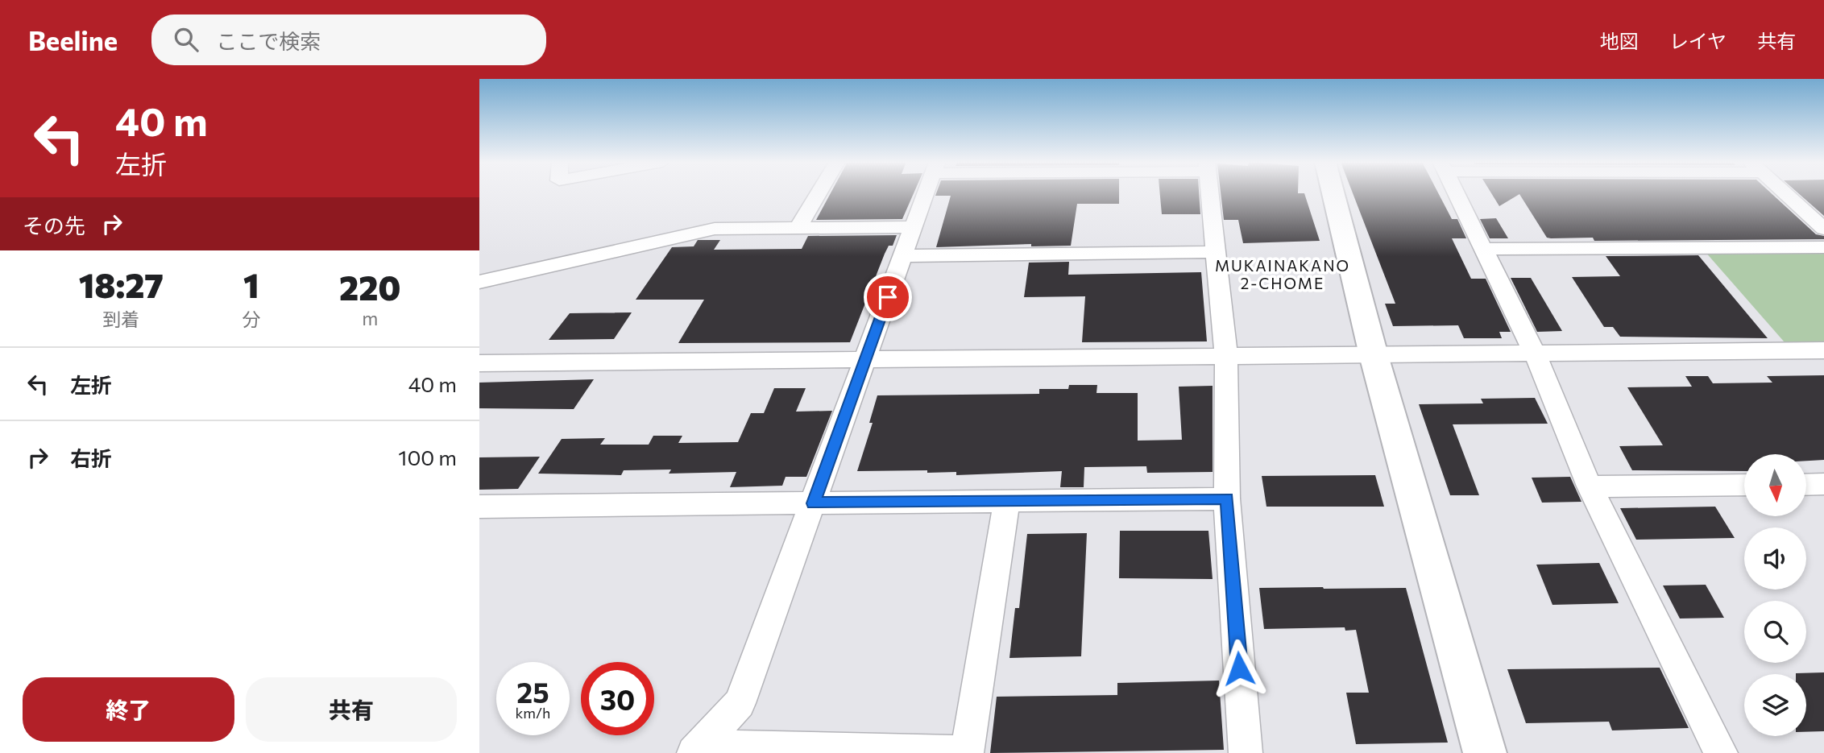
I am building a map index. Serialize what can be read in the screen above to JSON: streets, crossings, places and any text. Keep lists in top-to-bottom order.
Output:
{
  "districts": ["MUKAINAKANO 2-CHOME"],
  "north": "bottom",
  "page": {
    "header": "Beeline",
    "search": "ここで検索",
    "nav": ["地図", "レイヤ", "共有"],
    "turn": ["40 m", "左折"],
    "then": "その先",
    "eta": [
      "18:27",
      "到着",
      "1",
      "分",
      "220",
      "m"
    ],
    "list": [
      {
        "name": "左折",
        "value": "40 m"
      },
      {
        "name": "右折",
        "value": "100 m"
      }
    ],
    "speed": "25 km/h",
    "limit": "30",
    "buttons": ["終了", "共有"]
  }
}
